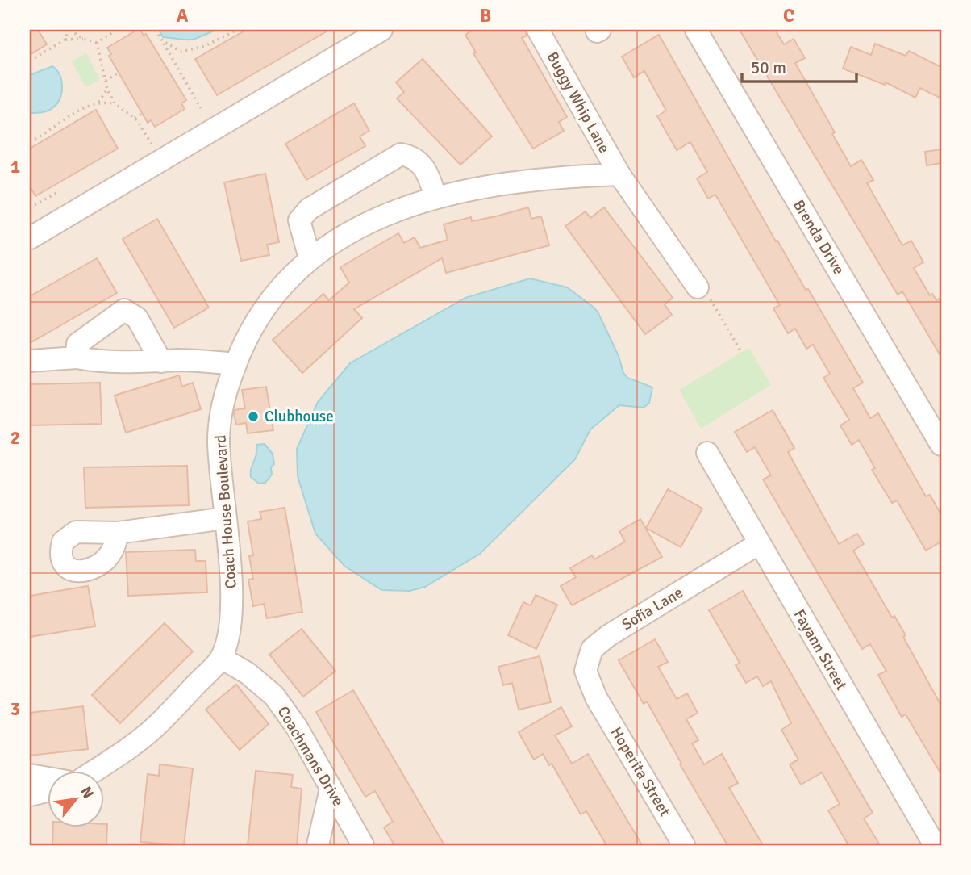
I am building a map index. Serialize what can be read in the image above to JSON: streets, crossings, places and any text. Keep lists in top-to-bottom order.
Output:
{
  "streets": {
    "street": [
      "Buggy Whip Lane",
      "Brenda Drive",
      "Coach House Boulevard",
      "Sofia Lane",
      "Fayann Street",
      "Coachmans Drive",
      "Hoperita Street"
    ]
  },
  "crossings": [
    ["Buggy Whip Lane", "Coach House Boulevard"],
    ["Coach House Boulevard", "Coachmans Drive"],
    ["Sofia Lane", "Fayann Street"],
    ["Sofia Lane", "Hoperita Street"]
  ],
  "places": ["Clubhouse"],
  "scale_bar": "50 m",
  "north": "top right",
  "grid": {
    "columns": ["A", "B", "C"],
    "rows": ["1", "2", "3"]
  }
}
